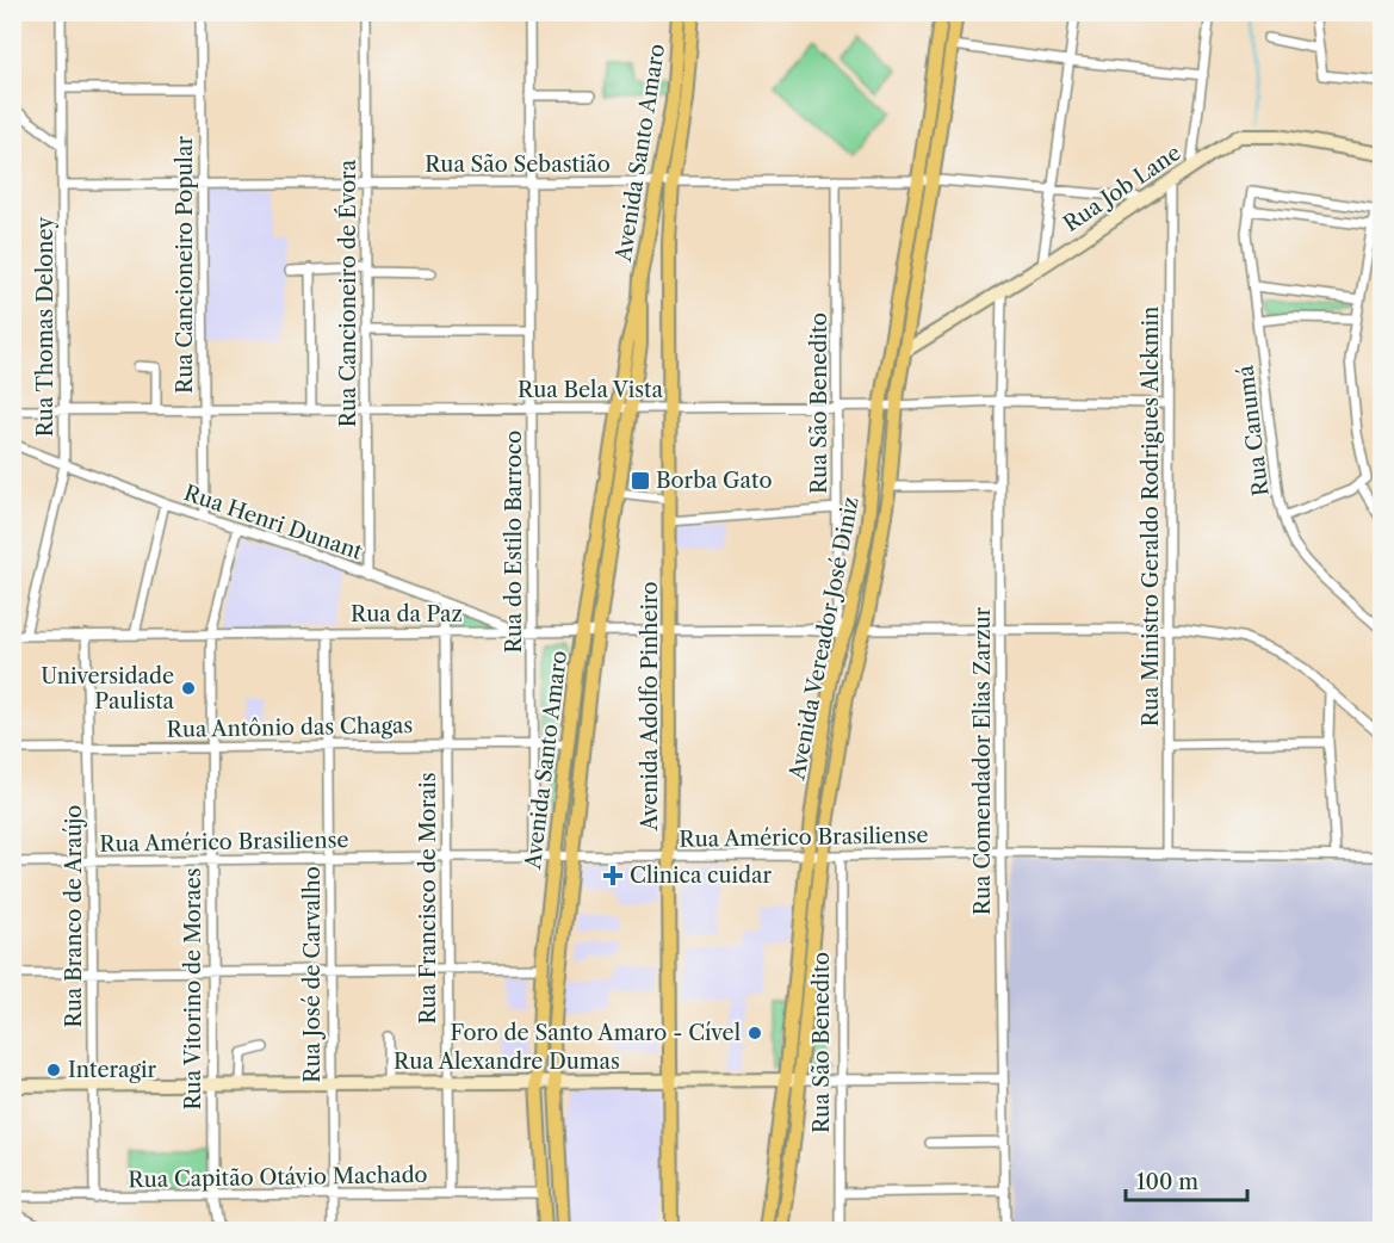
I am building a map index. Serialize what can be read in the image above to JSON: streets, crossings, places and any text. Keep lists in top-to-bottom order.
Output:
{
  "streets": {
    "main road": ["Avenida Santo Amaro", "Avenida Vereador José Diniz", "Avenida Adolfo Pinheiro"],
    "street": [
      "Rua São Sebastião",
      "Rua Job Lane",
      "Rua Cancioneiro Popular",
      "Rua Cancioneiro de Évora",
      "Rua Thomas Deloney",
      "Rua Bela Vista",
      "Rua São Benedito",
      "Rua Canumá",
      "Rua Ministro Geraldo Rodrigues Alckmin",
      "Rua Henri Dunant",
      "Rua do Estilo Barroco",
      "Rua da Paz",
      "Rua Antônio das Chagas",
      "Rua Comendador Elias Zarzur",
      "Rua Américo Brasiliense",
      "Rua Francisco de Morais",
      "Rua Branco de Araújo",
      "Rua José de Carvalho",
      "Rua Vitorino de Moraes",
      "Rua Alexandre Dumas",
      "Rua Capitão Otávio Machado"
    ]
  },
  "crossings": [
    ["Avenida Santo Amaro", "Rua São Sebastião"],
    ["Avenida Santo Amaro", "Rua Bela Vista"],
    ["Avenida Santo Amaro", "Rua da Paz"],
    ["Avenida Santo Amaro", "Avenida Adolfo Pinheiro"],
    ["Avenida Santo Amaro", "Rua Antônio das Chagas"],
    ["Avenida Santo Amaro", "Rua Américo Brasiliense"],
    ["Avenida Santo Amaro", "Rua Alexandre Dumas"],
    ["Avenida Santo Amaro", "Rua Capitão Otávio Machado"],
    ["Rua São Sebastião", "Rua Job Lane"],
    ["Rua São Sebastião", "Rua Cancioneiro Popular"],
    ["Rua São Sebastião", "Rua Cancioneiro de Évora"],
    ["Rua São Sebastião", "Rua Thomas Deloney"],
    ["Rua São Sebastião", "Rua São Benedito"],
    ["Rua São Sebastião", "Rua do Estilo Barroco"],
    ["Rua São Sebastião", "Avenida Vereador José Diniz"],
    ["Rua São Sebastião", "Avenida Adolfo Pinheiro"],
    ["Rua Job Lane", "Rua Ministro Geraldo Rodrigues Alckmin"],
    ["Rua Job Lane", "Avenida Vereador José Diniz"],
    ["Rua Job Lane", "Rua Comendador Elias Zarzur"],
    ["Rua Cancioneiro Popular", "Rua Bela Vista"],
    ["Rua Cancioneiro Popular", "Rua Henri Dunant"],
    ["Rua Cancioneiro de Évora", "Rua Bela Vista"],
    ["Rua Cancioneiro de Évora", "Rua Henri Dunant"],
    ["Rua Thomas Deloney", "Rua Bela Vista"],
    ["Rua Thomas Deloney", "Rua Henri Dunant"],
    ["Rua Thomas Deloney", "Rua da Paz"],
    ["Rua Bela Vista", "Rua São Benedito"],
    ["Rua Bela Vista", "Rua Ministro Geraldo Rodrigues Alckmin"],
    ["Rua Bela Vista", "Rua do Estilo Barroco"],
    ["Rua Bela Vista", "Avenida Vereador José Diniz"],
    ["Rua Bela Vista", "Avenida Adolfo Pinheiro"],
    ["Rua Bela Vista", "Rua Comendador Elias Zarzur"],
    ["Rua São Benedito", "Rua da Paz"],
    ["Rua São Benedito", "Avenida Vereador José Diniz"],
    ["Rua São Benedito", "Rua Américo Brasiliense"],
    ["Rua São Benedito", "Rua Alexandre Dumas"],
    ["Rua Ministro Geraldo Rodrigues Alckmin", "Rua Américo Brasiliense"],
    ["Rua Henri Dunant", "Rua da Paz"],
    ["Rua Henri Dunant", "Rua Francisco de Morais"],
    ["Rua Henri Dunant", "Rua Vitorino de Moraes"],
    ["Rua do Estilo Barroco", "Rua da Paz"],
    ["Rua do Estilo Barroco", "Rua Antônio das Chagas"],
    ["Rua do Estilo Barroco", "Rua Américo Brasiliense"],
    ["Rua da Paz", "Avenida Vereador José Diniz"],
    ["Rua da Paz", "Avenida Adolfo Pinheiro"],
    ["Rua da Paz", "Rua Francisco de Morais"],
    ["Rua da Paz", "Rua Branco de Araújo"],
    ["Rua da Paz", "Rua José de Carvalho"],
    ["Rua da Paz", "Rua Vitorino de Moraes"],
    ["Avenida Vereador José Diniz", "Rua Américo Brasiliense"],
    ["Avenida Vereador José Diniz", "Rua Alexandre Dumas"],
    ["Avenida Adolfo Pinheiro", "Rua Américo Brasiliense"],
    ["Avenida Adolfo Pinheiro", "Rua Alexandre Dumas"],
    ["Rua Antônio das Chagas", "Rua Francisco de Morais"],
    ["Rua Antônio das Chagas", "Rua Branco de Araújo"],
    ["Rua Antônio das Chagas", "Rua José de Carvalho"],
    ["Rua Antônio das Chagas", "Rua Vitorino de Moraes"],
    ["Rua Comendador Elias Zarzur", "Rua Américo Brasiliense"],
    ["Rua Comendador Elias Zarzur", "Rua Alexandre Dumas"],
    ["Rua Américo Brasiliense", "Rua Francisco de Morais"],
    ["Rua Américo Brasiliense", "Rua Branco de Araújo"],
    ["Rua Américo Brasiliense", "Rua José de Carvalho"],
    ["Rua Américo Brasiliense", "Rua Vitorino de Moraes"],
    ["Rua Francisco de Morais", "Rua Alexandre Dumas"],
    ["Rua Francisco de Morais", "Rua Capitão Otávio Machado"],
    ["Rua Branco de Araújo", "Rua Alexandre Dumas"],
    ["Rua Branco de Araújo", "Rua Capitão Otávio Machado"],
    ["Rua José de Carvalho", "Rua Alexandre Dumas"],
    ["Rua José de Carvalho", "Rua Capitão Otávio Machado"],
    ["Rua Vitorino de Moraes", "Rua Alexandre Dumas"],
    ["Rua Vitorino de Moraes", "Rua Capitão Otávio Machado"]
  ],
  "places": {
    "transit": ["Borba Gato"],
    "other": ["Universidade Paulista", "Foro de Santo Amaro - Cível", "Interagir"],
    "health": ["Clinica cuidar"]
  },
  "scale_bar": "100 m"
}
